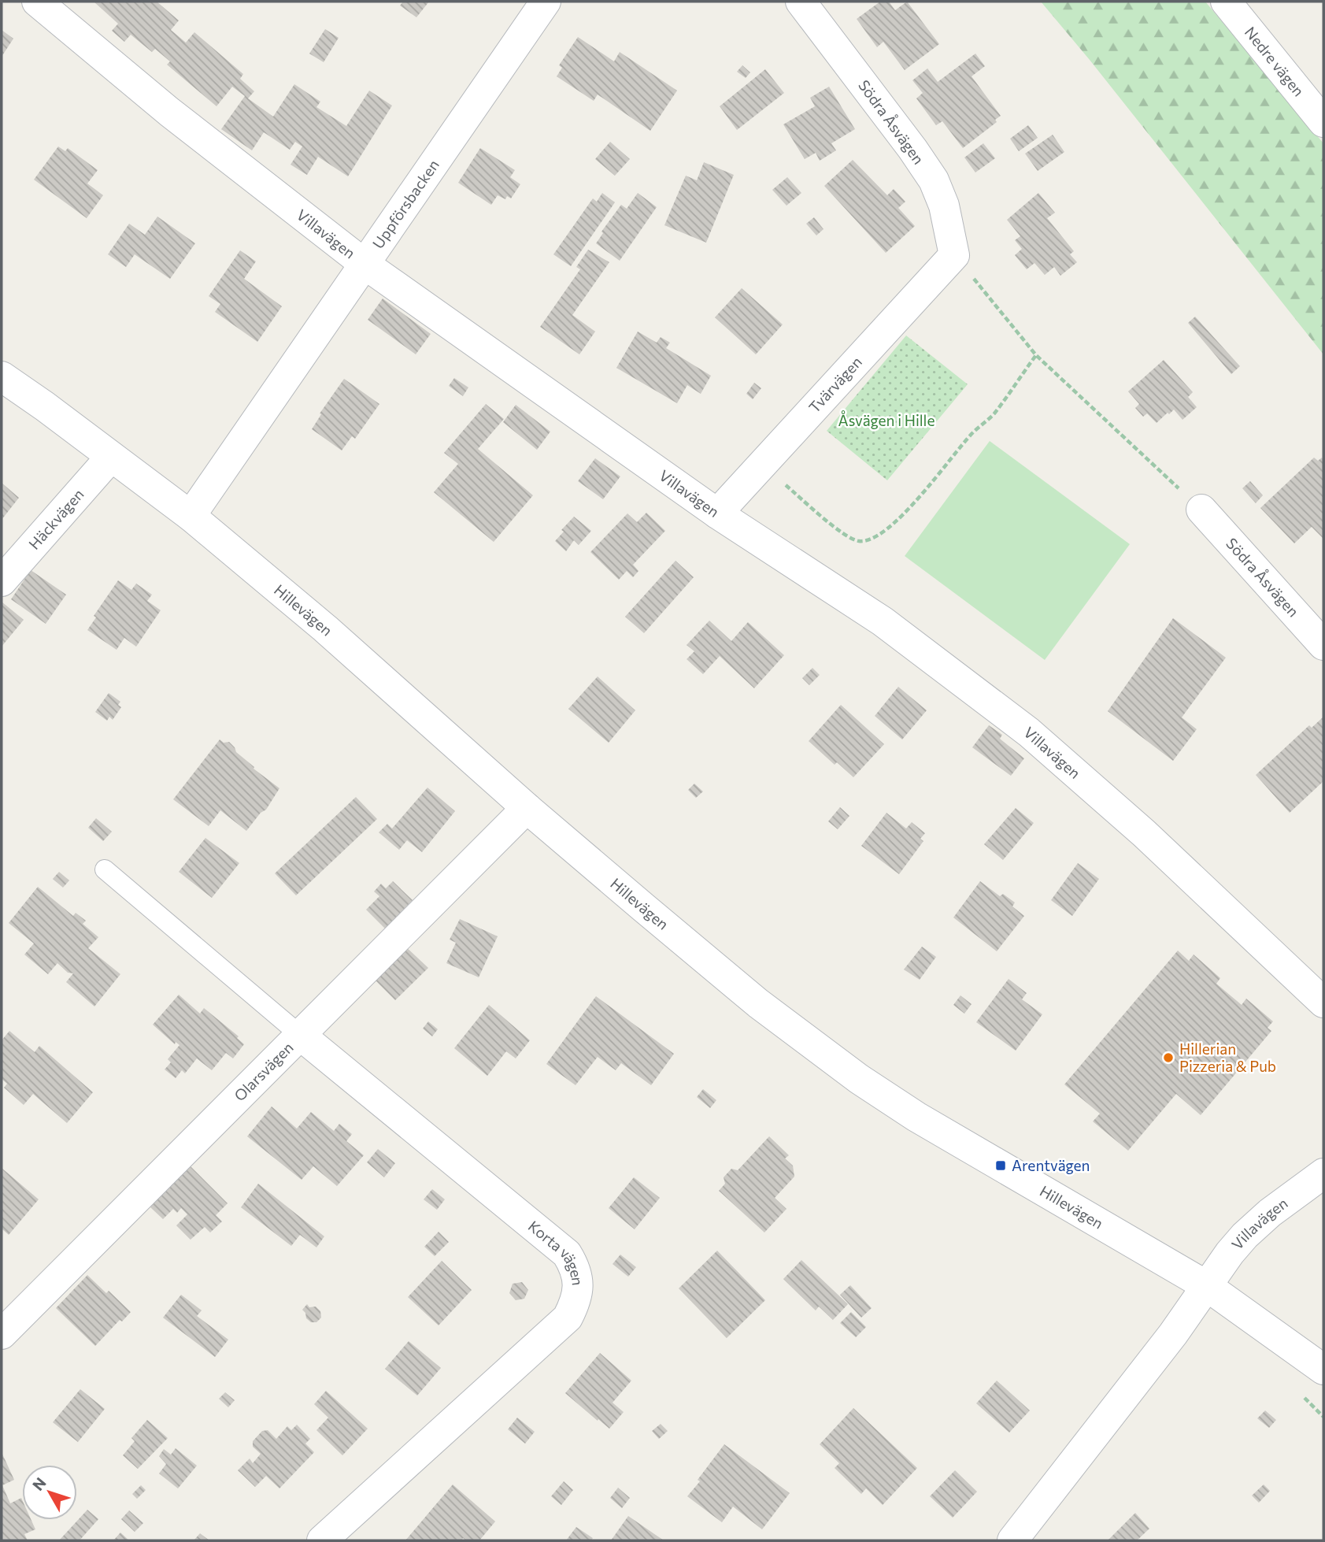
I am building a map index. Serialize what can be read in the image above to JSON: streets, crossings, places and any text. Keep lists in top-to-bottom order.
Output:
{
  "streets": {
    "street": [
      "Nedre vägen",
      "Södra Åsvägen",
      "Uppförsbacken",
      "Villavägen",
      "Tvärvägen",
      "Häckvägen",
      "Hillevägen",
      "Olarsvägen",
      "Korta vägen"
    ]
  },
  "crossings": [
    ["Södra Åsvägen", "Tvärvägen"],
    ["Uppförsbacken", "Villavägen"],
    ["Uppförsbacken", "Hillevägen"],
    ["Villavägen", "Tvärvägen"],
    ["Villavägen", "Hillevägen"],
    ["Häckvägen", "Hillevägen"],
    ["Hillevägen", "Olarsvägen"],
    ["Olarsvägen", "Korta vägen"]
  ],
  "parks": ["Åsvägen i Hille"],
  "places": {
    "other": ["Hillerian Pizzeria & Pub"],
    "transit": ["Arentvägen"]
  },
  "north": "top left"
}
